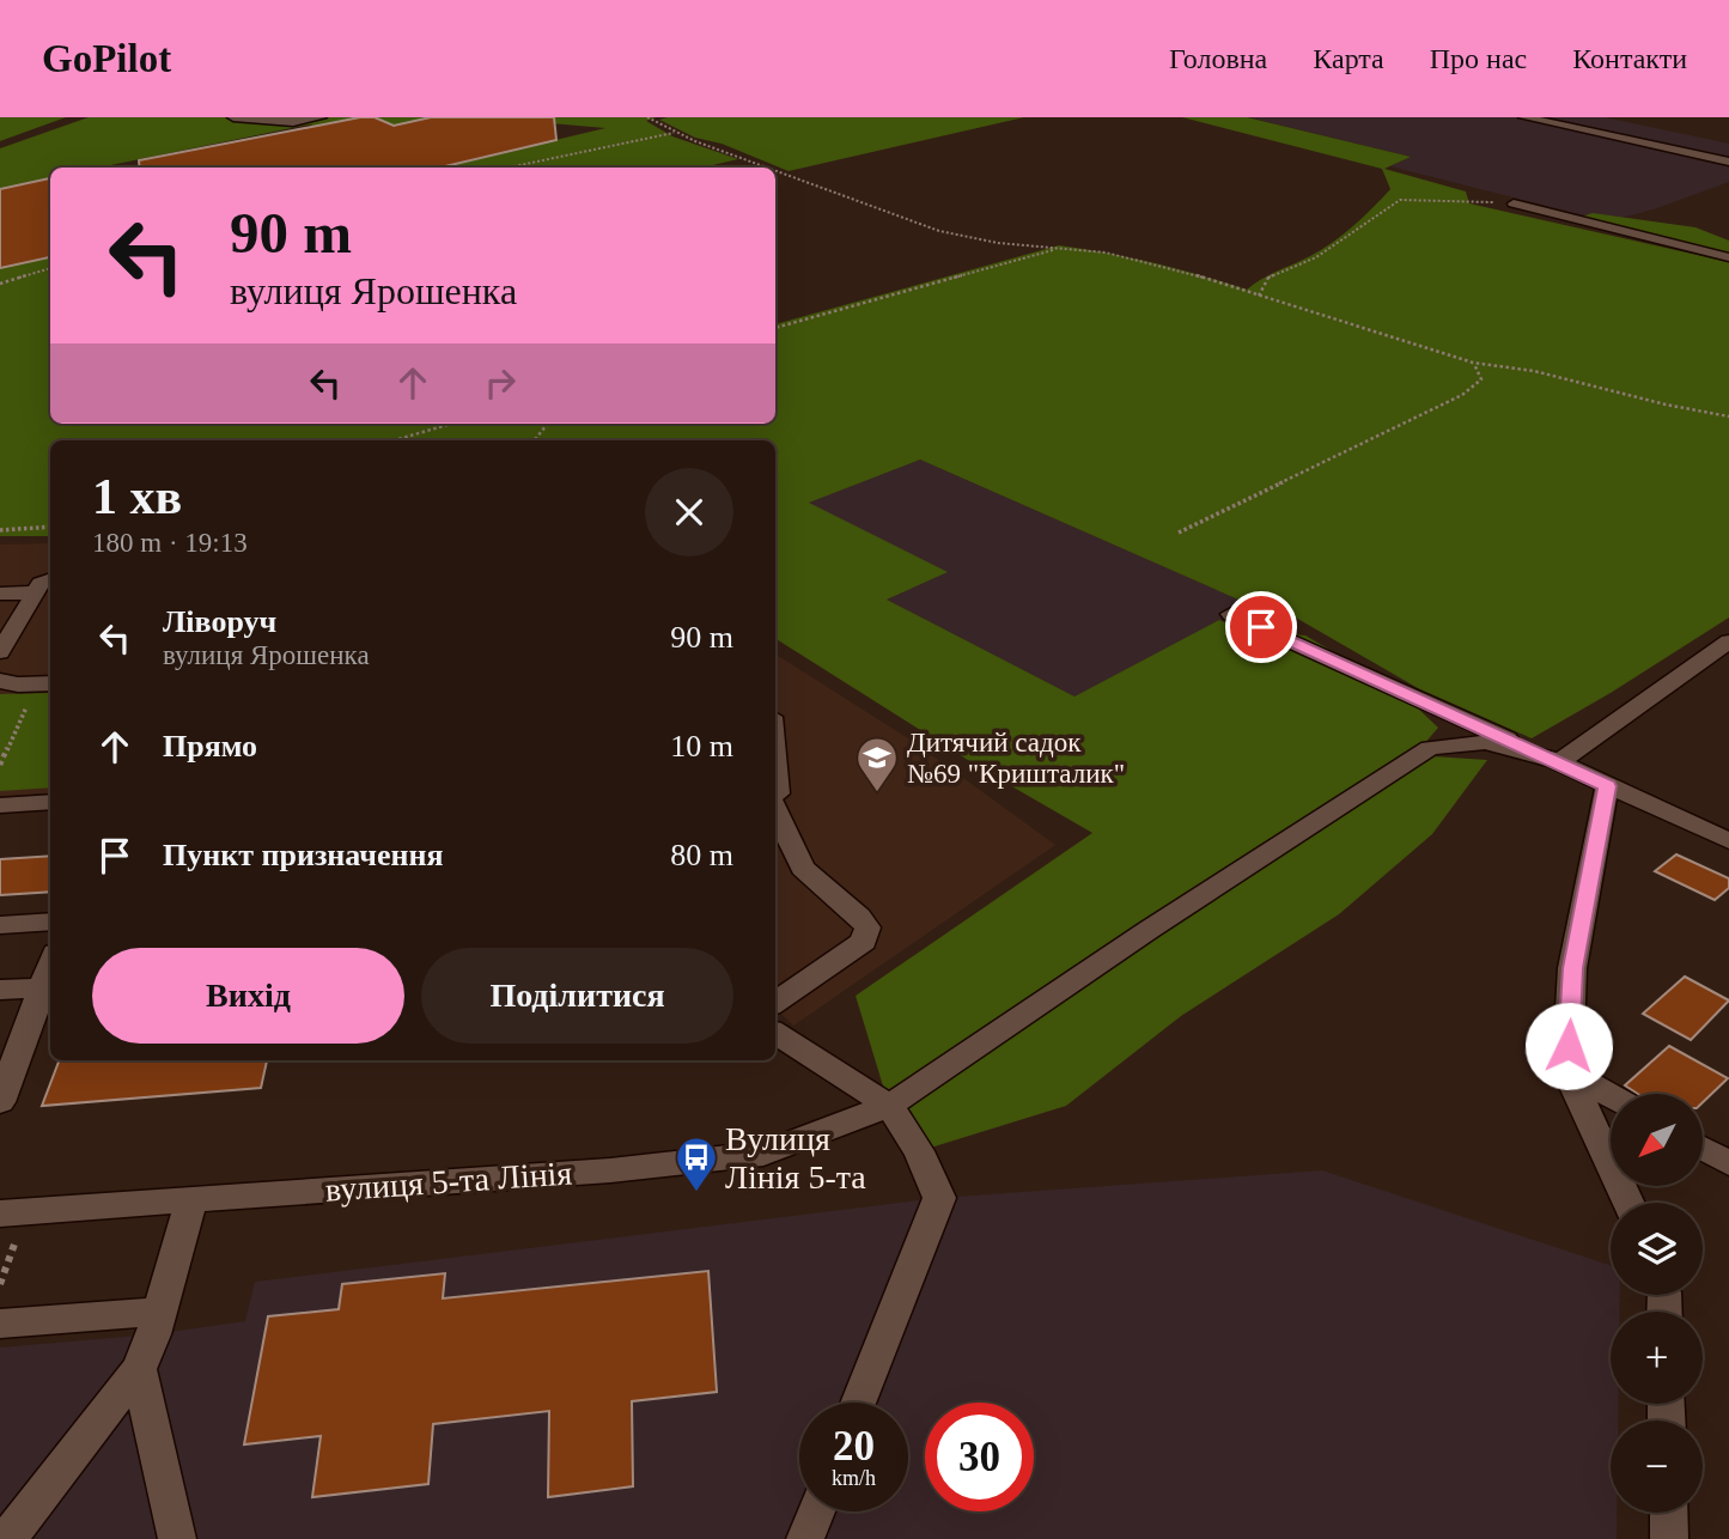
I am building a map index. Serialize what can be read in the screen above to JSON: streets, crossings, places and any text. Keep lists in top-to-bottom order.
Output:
{
  "streets": {
    "street": ["вулиця 5-та Лінія"]
  },
  "places": {
    "school or university": ["Дитячий садок №69 \"Кришталик\""],
    "bus stop": ["Вулиця Лінія 5-та"]
  },
  "north": "bottom left",
  "page": {
    "header": "GoPilot",
    "nav": [
      "Головна",
      "Карта",
      "Про нас",
      "Контакти"
    ],
    "turn": ["90 m", "вулиця Ярошенка"],
    "heading": ["1 хв", "180 m · 19:13"],
    "list": [
      {
        "name": "Ліворуч",
        "note": "вулиця Ярошенка",
        "value": "90 m"
      },
      {
        "name": "Прямо",
        "value": "10 m"
      },
      {
        "name": "Пункт призначення",
        "value": "80 m"
      }
    ],
    "buttons": ["Вихід", "Поділитися"],
    "map_buttons": ["+", "−"],
    "speed": "20 km/h",
    "limit": "30"
  }
}
